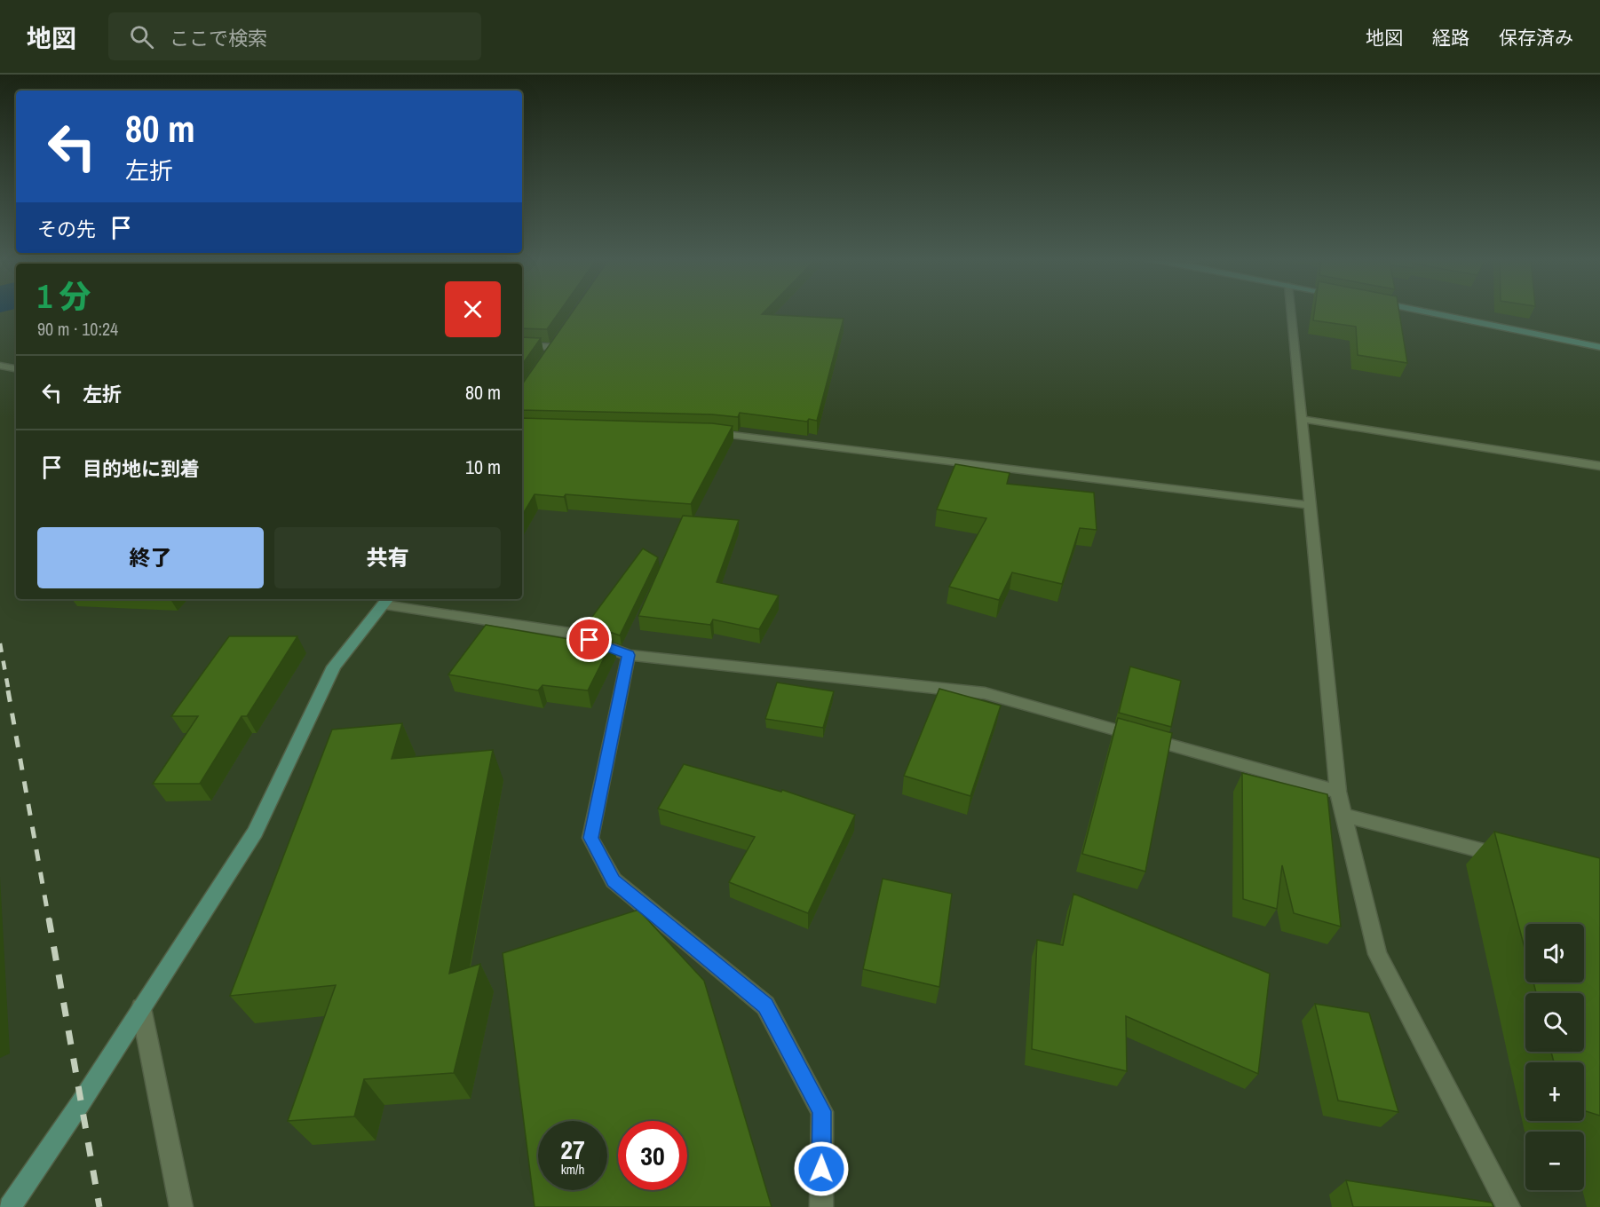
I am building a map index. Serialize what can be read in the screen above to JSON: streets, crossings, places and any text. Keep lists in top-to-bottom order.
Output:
{
  "page": {
    "header": "地図",
    "search": "ここで検索",
    "nav": ["地図", "経路", "保存済み"],
    "turn": ["80 m", "左折"],
    "then": "その先",
    "heading": ["1 分", "90 m · 10:24"],
    "list": [
      {
        "name": "左折",
        "value": "80 m"
      },
      {
        "name": "目的地に到着",
        "value": "10 m"
      }
    ],
    "buttons": ["終了", "共有"],
    "map_buttons": ["+", "−"],
    "speed": "27 km/h",
    "limit": "30"
  }
}
